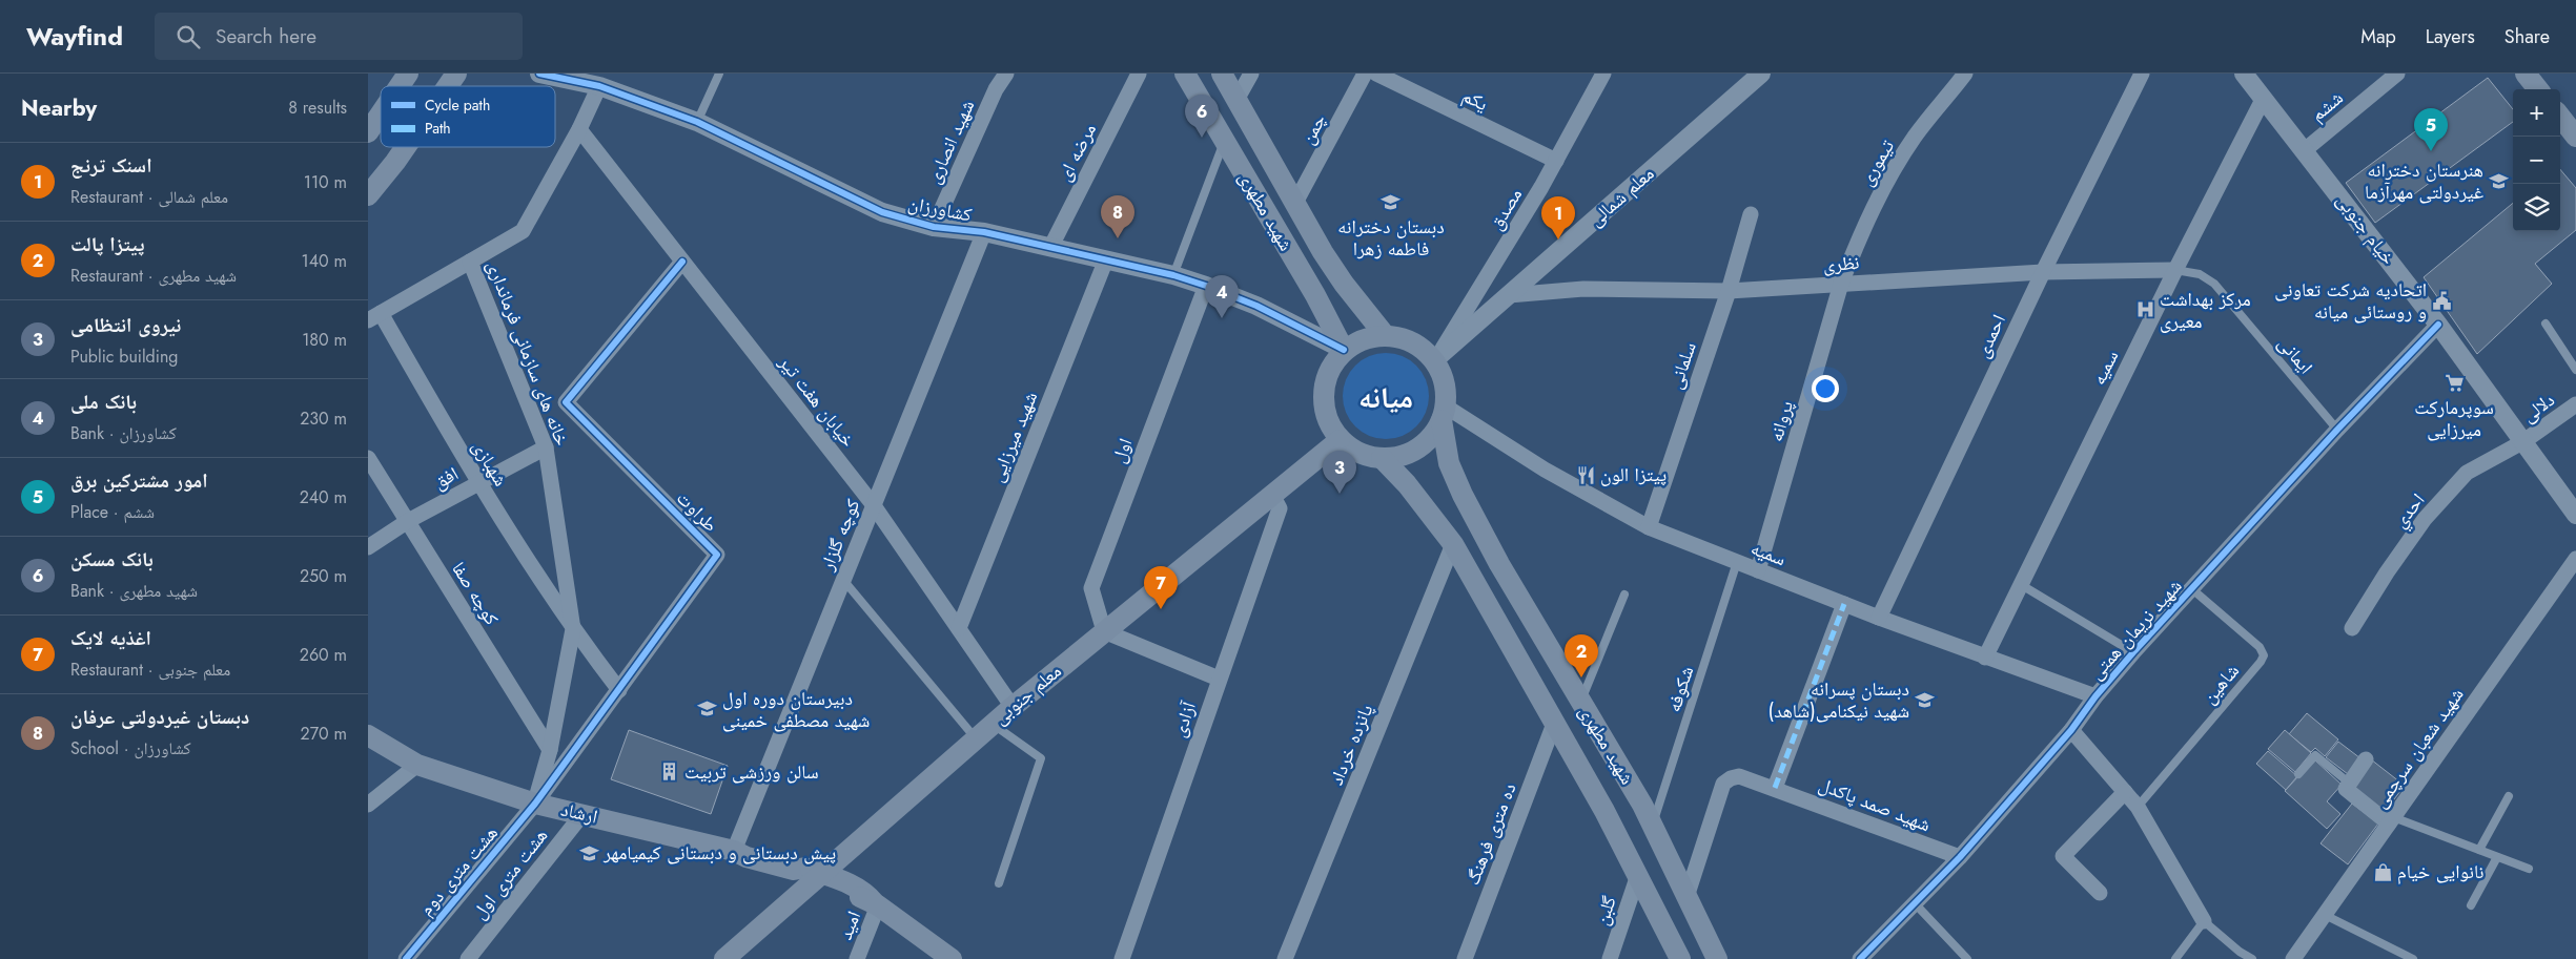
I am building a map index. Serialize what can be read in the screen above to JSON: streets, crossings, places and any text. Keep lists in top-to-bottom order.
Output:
{
  "streets": {
    "main road": ["شهید مطهری", "معلم جنوبی", "ارشاد"],
    "street": [
      "یکم",
      "ششم",
      "چمن",
      "شهید انصاری",
      "مرضه ای",
      "تیموری",
      "معلم شمالی",
      "کشاورزان",
      "مصدق",
      "خیام جنوبی",
      "نظری",
      "احمدی",
      "خانه های سازمانی فرمانداری",
      "سلمانی",
      "سميه",
      "خیابان هفت تیر",
      "دلالی",
      "پروانه",
      "شهید میرزایی",
      "اول",
      "شهبازی",
      "افق",
      "احدي",
      "طراوت",
      "کوچه گلزار",
      "سمیه",
      "کوچه صفا",
      "شهید نریمان همتی",
      "آزادی",
      "پانزده خرداد",
      "شهید شعبان سرچمی",
      "شهید صمد پاکدل",
      "ده متری فرهنگ",
      "هشت متری دوم",
      "هشت متری اول",
      "گلبن",
      "امید"
    ],
    "lane": ["ایمانی", "شاهین", "شکوفه"]
  },
  "crossings": [
    ["یکم", "مصدق"],
    ["ششم", "خیام جنوبی"],
    ["چمن", "شهید مطهری"],
    ["شهید انصاری", "کشاورزان"],
    ["مرضه ای", "کشاورزان"],
    ["تیموری", "نظری"],
    ["تیموری", "پروانه"],
    ["معلم شمالی", "کشاورزان"],
    ["معلم شمالی", "مصدق"],
    ["معلم شمالی", "شهید مطهری"],
    ["معلم شمالی", "نظری"],
    ["معلم شمالی", "سمیه"],
    ["معلم شمالی", "معلم جنوبی"],
    ["کشاورزان", "مصدق"],
    ["کشاورزان", "شهید مطهری"],
    ["کشاورزان", "خانه های سازمانی فرمانداری"],
    ["کشاورزان", "شهید میرزایی"],
    ["کشاورزان", "اول"],
    ["کشاورزان", "کوچه گلزار"],
    ["کشاورزان", "سمیه"],
    ["کشاورزان", "معلم جنوبی"],
    ["مصدق", "شهید مطهری"],
    ["مصدق", "سمیه"],
    ["مصدق", "معلم جنوبی"],
    ["شهید مطهری", "سمیه"],
    ["شهید مطهری", "شکوفه"],
    ["شهید مطهری", "معلم جنوبی"],
    ["شهید مطهری", "پانزده خرداد"],
    ["شهید مطهری", "شهید صمد پاکدل"],
    ["شهید مطهری", "ده متری فرهنگ"],
    ["شهید مطهری", "گلبن"],
    ["خیام جنوبی", "سميه"],
    ["خیام جنوبی", "دلالی"],
    ["خیام جنوبی", "احدي"],
    ["خیام جنوبی", "شهید نریمان همتی"],
    ["نظری", "احمدی"],
    ["نظری", "ایمانی"],
    ["نظری", "سلمانی"],
    ["نظری", "سميه"],
    ["نظری", "پروانه"],
    ["احمدی", "سمیه"],
    ["خانه های سازمانی فرمانداری", "خیابان هفت تیر"],
    ["خانه های سازمانی فرمانداری", "شهبازی"],
    ["خانه های سازمانی فرمانداری", "افق"],
    ["خانه های سازمانی فرمانداری", "طراوت"],
    ["خانه های سازمانی فرمانداری", "کوچه صفا"],
    ["خانه های سازمانی فرمانداری", "ارشاد"],
    ["خانه های سازمانی فرمانداری", "هشت متری دوم"],
    ["ایمانی", "سميه"],
    ["ایمانی", "شهید نریمان همتی"],
    ["سلمانی", "سمیه"],
    ["سميه", "سمیه"],
    ["خیابان هفت تیر", "شهید میرزایی"],
    ["خیابان هفت تیر", "طراوت"],
    ["خیابان هفت تیر", "کوچه گلزار"],
    ["خیابان هفت تیر", "معلم جنوبی"],
    ["دلالی", "احدي"],
    ["پروانه", "سمیه"],
    ["اول", "معلم جنوبی"],
    ["شهبازی", "افق"],
    ["شهبازی", "طراوت"],
    ["افق", "کوچه صفا"],
    ["طراوت", "ارشاد"],
    ["طراوت", "هشت متری دوم"],
    ["کوچه گلزار", "ارشاد"],
    ["سمیه", "شهید نریمان همتی"],
    ["سمیه", "شکوفه"],
    ["سمیه", "معلم جنوبی"],
    ["شهید نریمان همتی", "شاهین"],
    ["شهید نریمان همتی", "شهید صمد پاکدل"],
    ["معلم جنوبی", "آزادی"],
    ["معلم جنوبی", "ارشاد"],
    ["ارشاد", "هشت متری دوم"],
    ["ارشاد", "هشت متری اول"],
    ["ارشاد", "امید"]
  ],
  "districts": ["میانه"],
  "places": {
    "school or university": [
      "هنرستان دخترانه غیردولتی مهرآزما",
      "دبستان دخترانه فاطمه زهرا",
      "دبستان پسرانه شهید نیکنامی(شاهد)",
      "دبیرستان دوره اول شهید مصطفی خمینی",
      "پیش دبستانی و دبستانی کیمیامهر"
    ],
    "public building": ["اتحادیه شرکت تعاونی و روستائی میانه"],
    "hospital": ["مرکز بهداشت معیری"],
    "supermarket": ["سوپرمارکت میرزایی"],
    "restaurant": ["پیتزا الون"],
    "building": ["سالن ورزشی تربیت"],
    "shop": ["نانوایی خیام"]
  },
  "legend": ["Cycle path", "Path"],
  "page": {
    "header": "Wayfind",
    "search": "Search here",
    "nav": ["Map", "Layers", "Share"],
    "heading": ["Nearby", "8 results"],
    "map_buttons": ["+", "−"],
    "pins": [
      "6",
      "5",
      "8",
      "1",
      "4",
      "3",
      "7",
      "2"
    ],
    "list": [
      {
        "mark": "1",
        "name": "اسنک ترنج",
        "note": "Restaurant · معلم شمالی",
        "value": "110 m"
      },
      {
        "mark": "2",
        "name": "پیتزا پالت",
        "note": "Restaurant · شهید مطهری",
        "value": "140 m"
      },
      {
        "mark": "3",
        "name": "نیروی انتظامی",
        "note": "Public building",
        "value": "180 m"
      },
      {
        "mark": "4",
        "name": "بانک ملی",
        "note": "Bank · کشاورزان",
        "value": "230 m"
      },
      {
        "mark": "5",
        "name": "امور مشترکین برق",
        "note": "Place · ششم",
        "value": "240 m"
      },
      {
        "mark": "6",
        "name": "بانک مسکن",
        "note": "Bank · شهید مطهری",
        "value": "250 m"
      },
      {
        "mark": "7",
        "name": "اغذیه لایک",
        "note": "Restaurant · معلم جنوبی",
        "value": "260 m"
      },
      {
        "mark": "8",
        "name": "دبستان غیردولتی عرفان",
        "note": "School · کشاورزان",
        "value": "270 m"
      }
    ]
  }
}
